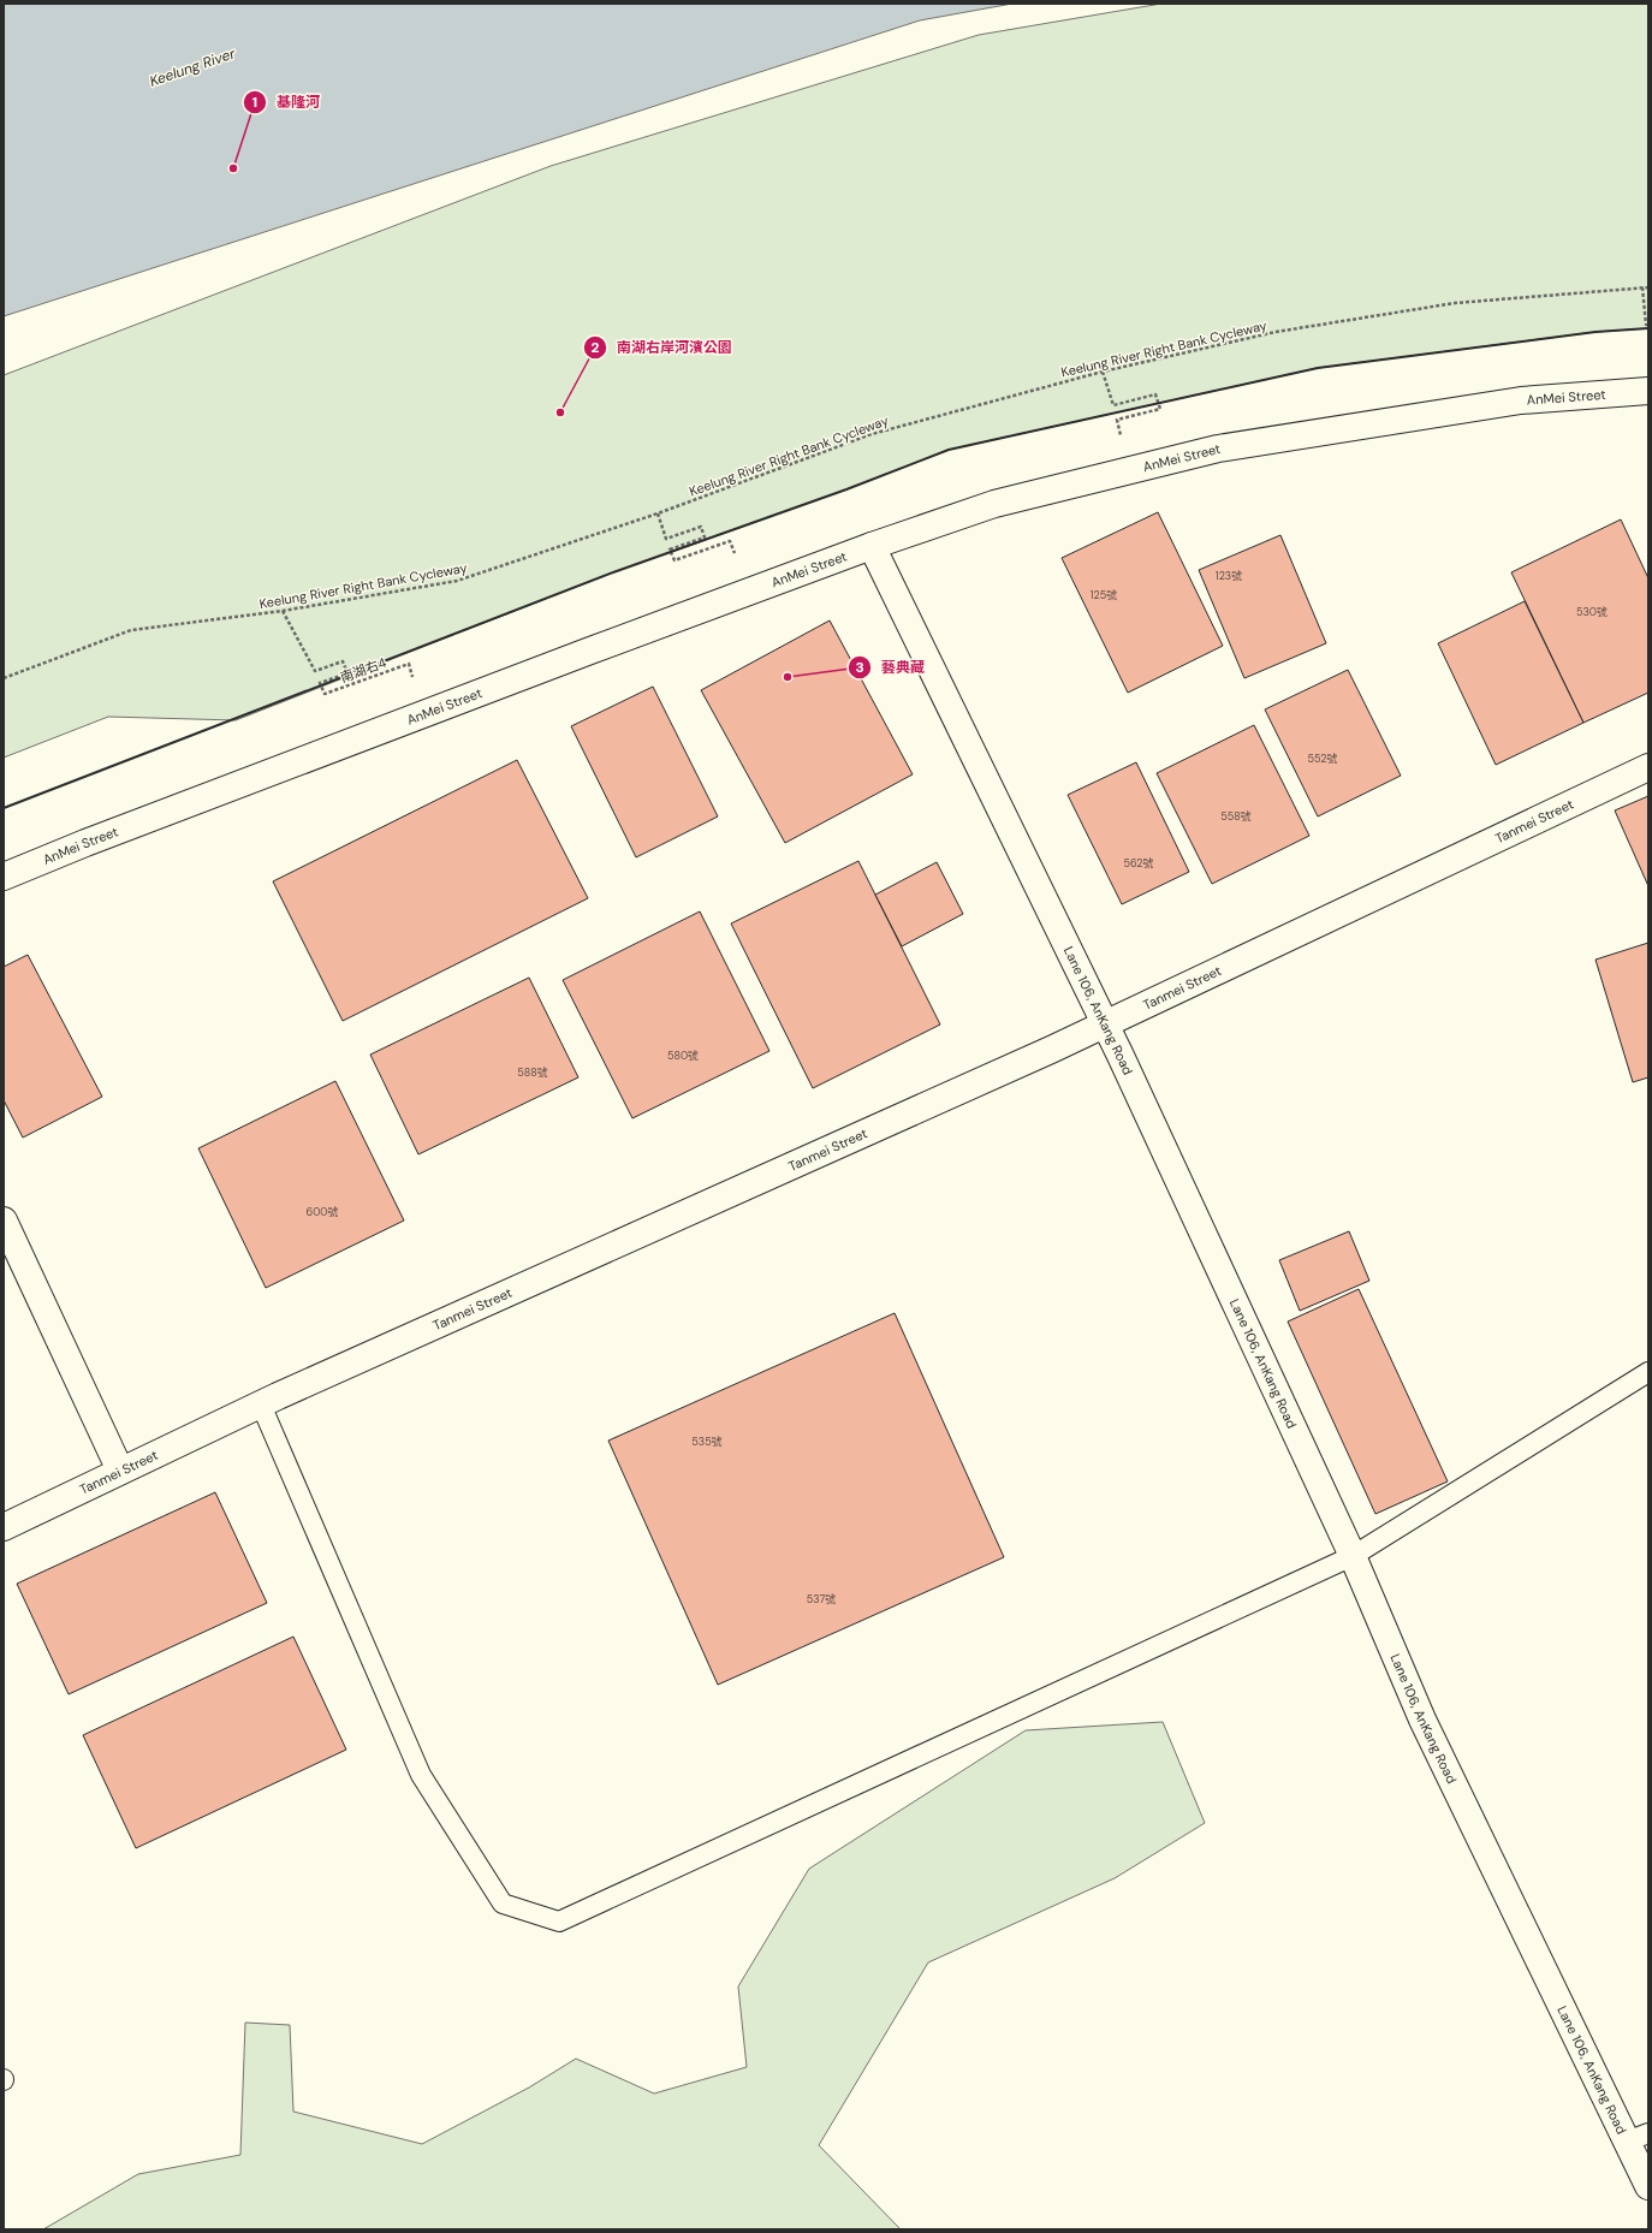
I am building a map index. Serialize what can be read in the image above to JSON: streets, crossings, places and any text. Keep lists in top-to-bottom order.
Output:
{
  "streets": {
    "street": ["AnMei Street", "Tanmei Street", "Lane 106, AnKang Road"],
    "path": ["Keelung River Right Bank Cycleway", "南湖右4"]
  },
  "crossings": [
    ["Keelung River Right Bank Cycleway", "南湖右4"],
    ["AnMei Street", "Lane 106, AnKang Road"],
    ["Tanmei Street", "Lane 106, AnKang Road"]
  ],
  "water": ["Keelung River"],
  "places": ["基隆河", "南湖右岸河濱公園", "藝典藏"],
  "house_numbers": [
    "123號",
    "125號",
    "530號",
    "552號",
    "558號",
    "562號",
    "580號",
    "588號",
    "600號",
    "535號",
    "537號"
  ]
}
